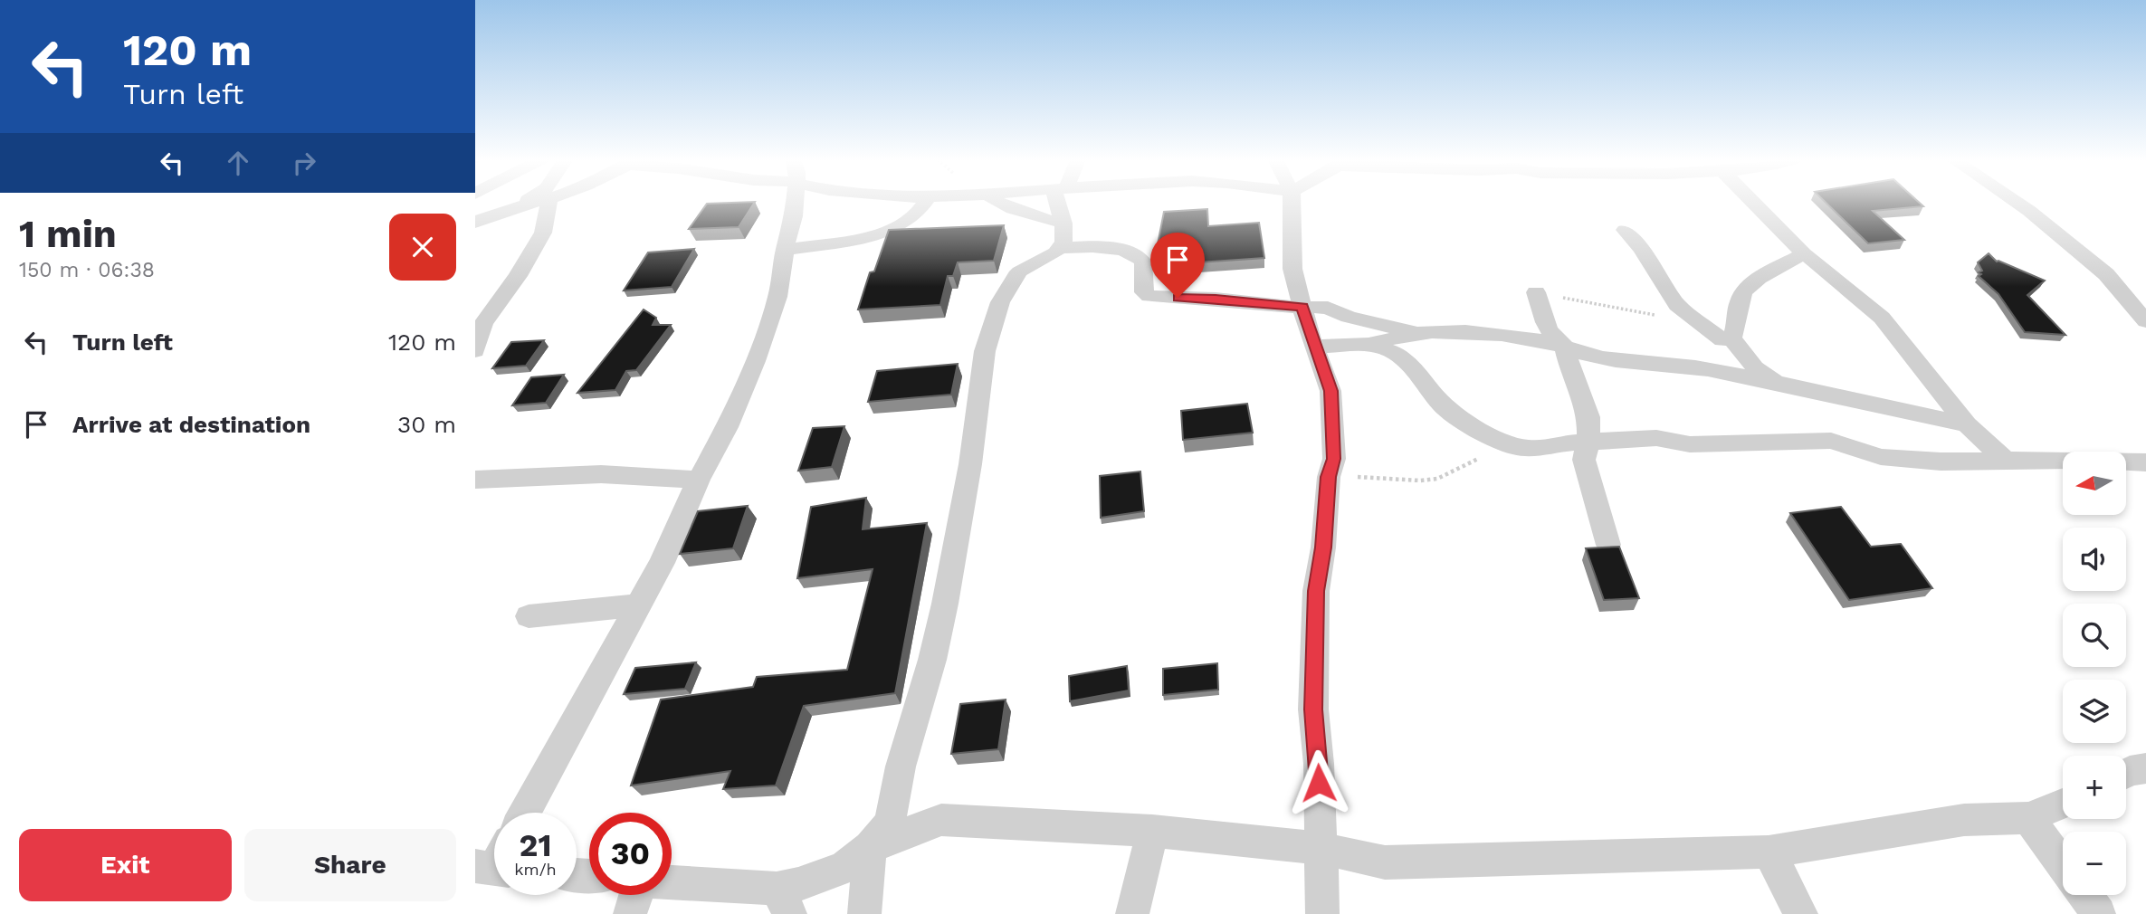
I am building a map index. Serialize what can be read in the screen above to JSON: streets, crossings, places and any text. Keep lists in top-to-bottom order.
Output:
{
  "north": "left",
  "page": {
    "turn": ["120 m", "Turn left"],
    "heading": ["1 min", "150 m · 06:38"],
    "list": [
      {
        "name": "Turn left",
        "value": "120 m"
      },
      {
        "name": "Arrive at destination",
        "value": "30 m"
      }
    ],
    "map_buttons": ["+", "−"],
    "speed": "21 km/h",
    "limit": "30",
    "buttons": ["Exit", "Share"]
  }
}
